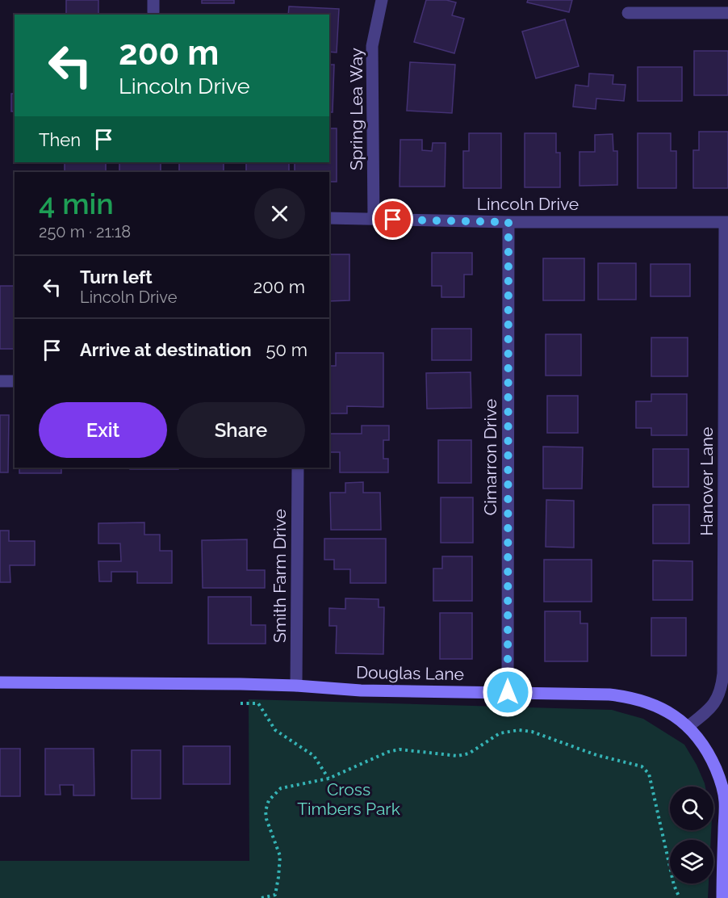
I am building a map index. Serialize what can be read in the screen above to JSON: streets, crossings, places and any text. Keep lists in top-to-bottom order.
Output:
{
  "streets": {
    "street": [
      "Spring Lea Way",
      "Lincoln Drive",
      "Cimarron Drive",
      "Hanover Lane",
      "Smith Farm Drive",
      "Douglas Lane"
    ]
  },
  "crossings": [
    ["Spring Lea Way", "Lincoln Drive"],
    ["Lincoln Drive", "Cimarron Drive"],
    ["Lincoln Drive", "Hanover Lane"],
    ["Cimarron Drive", "Douglas Lane"],
    ["Hanover Lane", "Douglas Lane"],
    ["Smith Farm Drive", "Douglas Lane"]
  ],
  "parks": ["Cross Timbers Park"],
  "page": {
    "turn": ["200 m", "Lincoln Drive"],
    "then": "Then",
    "heading": ["4 min", "250 m · 21:18"],
    "list": [
      {
        "name": "Turn left",
        "note": "Lincoln Drive",
        "value": "200 m"
      },
      {
        "name": "Arrive at destination",
        "value": "50 m"
      }
    ],
    "buttons": ["Exit", "Share"]
  }
}
